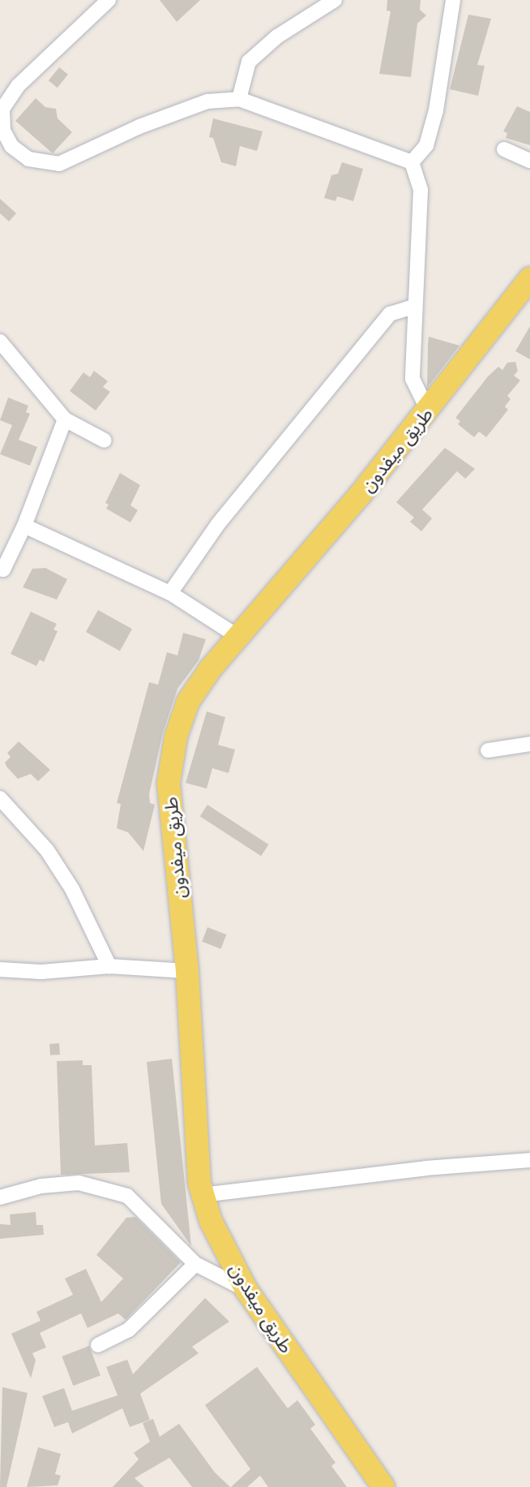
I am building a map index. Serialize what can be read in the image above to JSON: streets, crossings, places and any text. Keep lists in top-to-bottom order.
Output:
{
  "streets": {
    "main road": ["طريق ميفدون"]
  }
}
